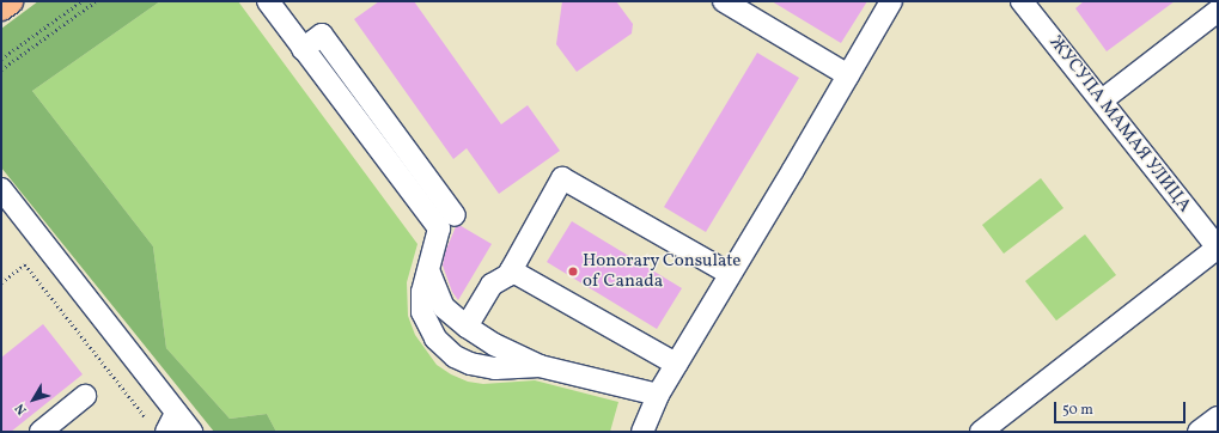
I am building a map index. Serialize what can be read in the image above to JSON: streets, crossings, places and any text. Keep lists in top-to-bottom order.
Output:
{
  "streets": {
    "street": ["ЖУСУПА МАМАЯ УЛИЦА"]
  },
  "places": ["Honorary Consulate of Canada"],
  "scale_bar": "50 m",
  "north": "bottom left"
}
